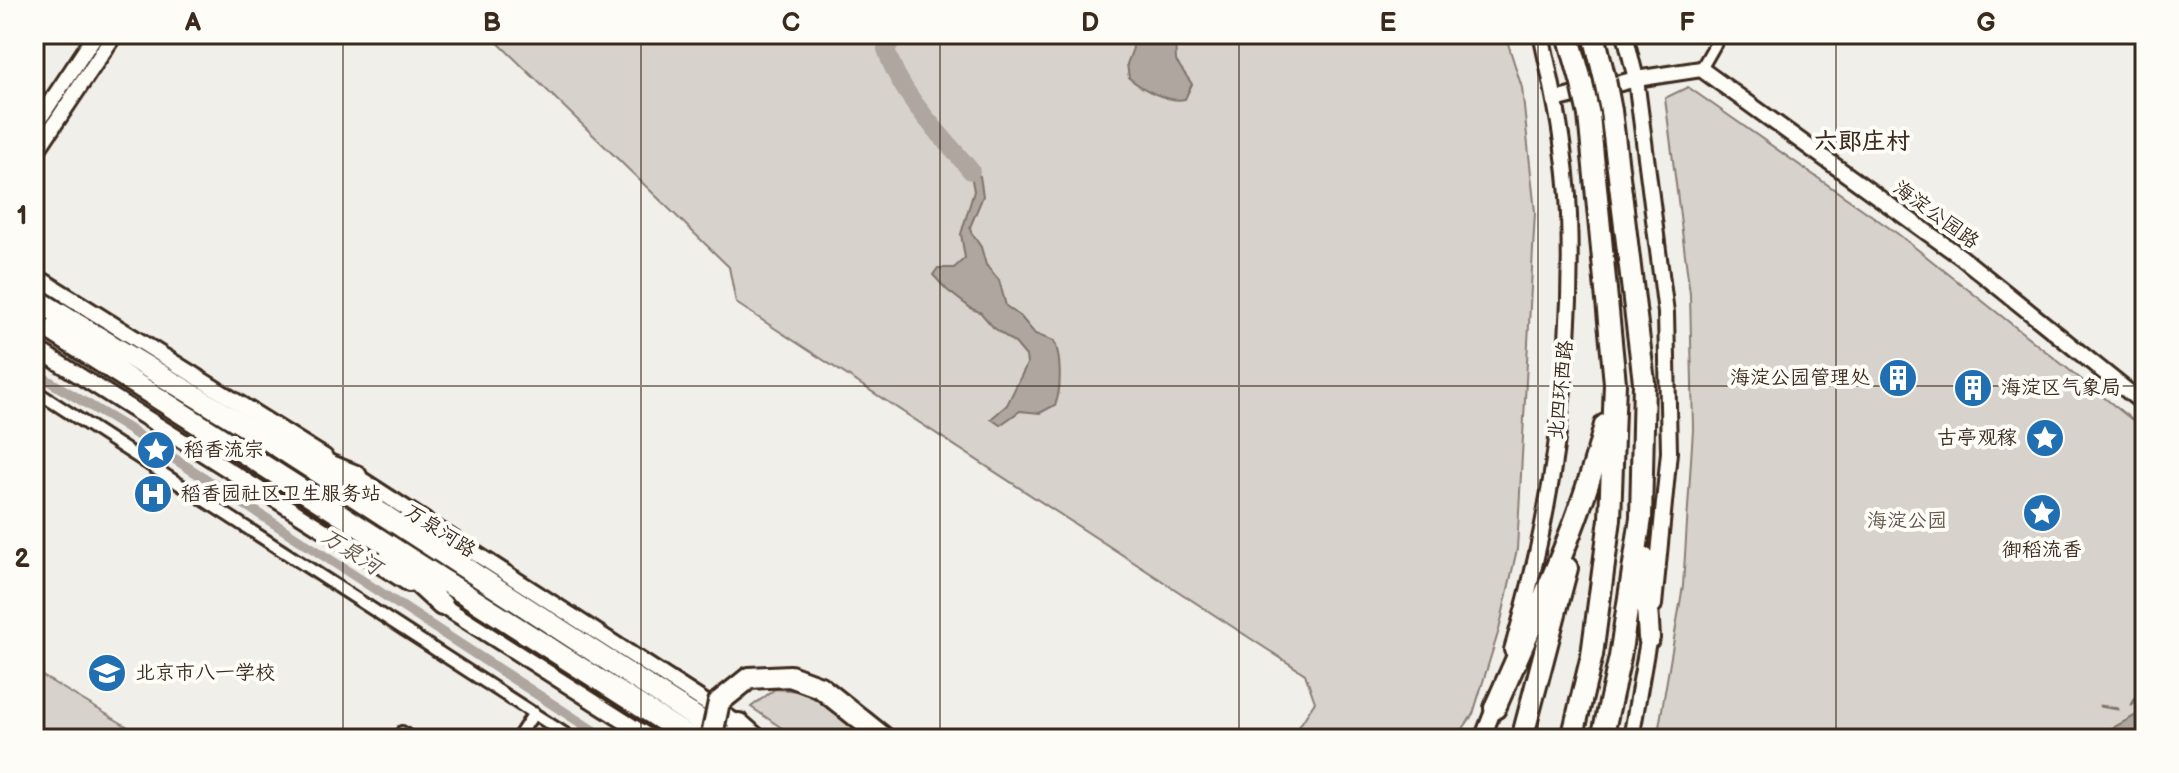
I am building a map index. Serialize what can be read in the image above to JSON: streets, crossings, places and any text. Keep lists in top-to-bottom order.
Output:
{
  "streets": {
    "highway": ["万泉河路"],
    "street": ["海淀公园路", "北四环西路"]
  },
  "districts": ["六郎庄村"],
  "water": ["万泉河"],
  "parks": ["海淀公园"],
  "places": {
    "building": ["海淀公园管理处", "海淀区气象局"],
    "place": ["古亭观稼", "稻香流宗", "御稻流香"],
    "hospital": ["稻香园社区卫生服务站"],
    "school or university": ["北京市八一学校"]
  },
  "grid": {
    "columns": [
      "A",
      "B",
      "C",
      "D",
      "E",
      "F",
      "G"
    ],
    "rows": ["1", "2"]
  }
}
